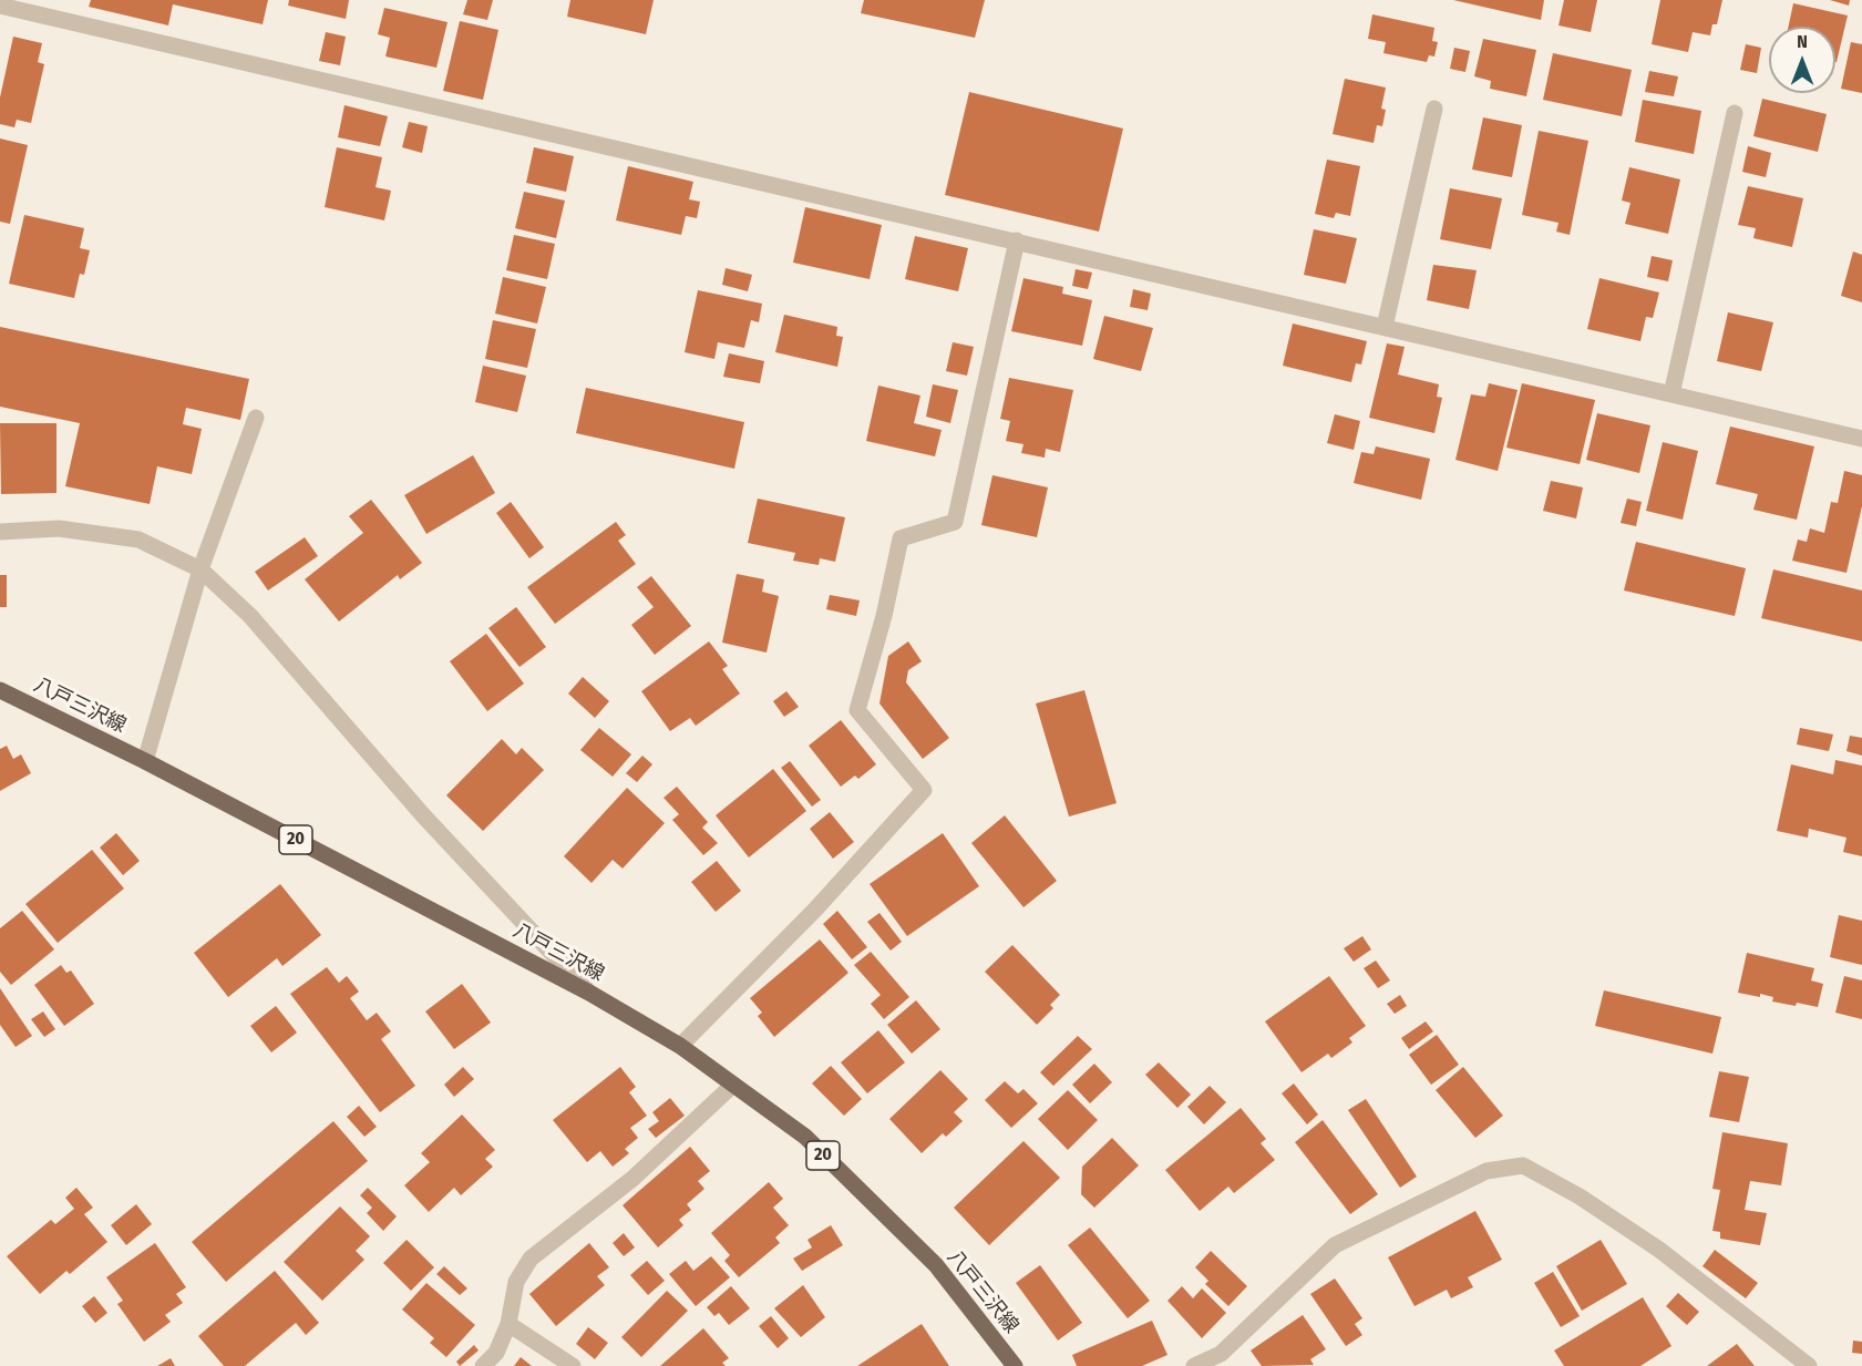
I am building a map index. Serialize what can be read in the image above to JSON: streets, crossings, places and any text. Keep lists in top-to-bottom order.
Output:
{
  "streets": {
    "main road": ["八戸三沢線", "20"]
  },
  "north": "top"
}
